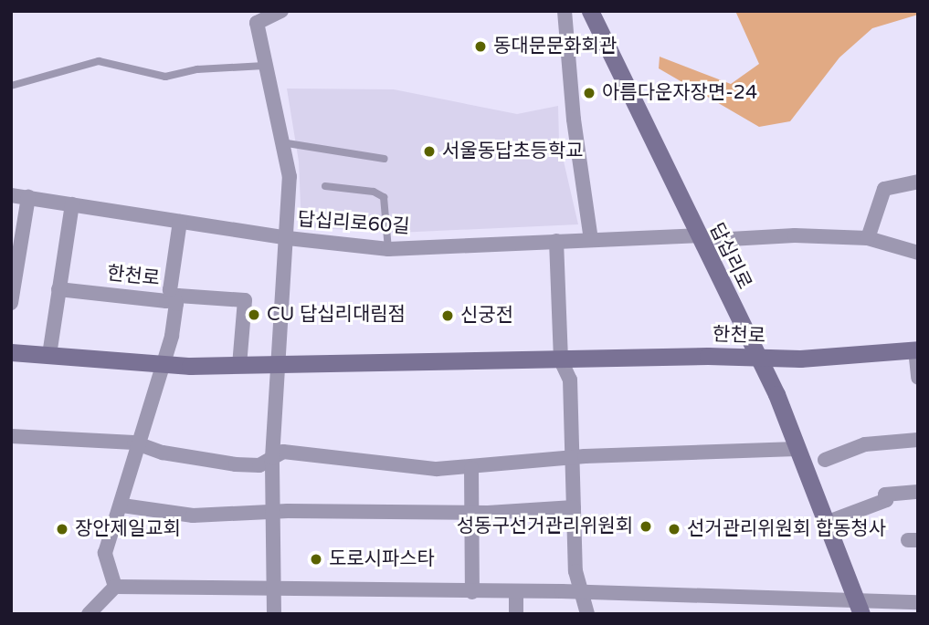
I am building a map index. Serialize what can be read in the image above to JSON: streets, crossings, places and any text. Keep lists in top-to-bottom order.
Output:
{
  "streets": {
    "main road": ["답십리로", "한천로"],
    "street": ["답십리로60길"]
  },
  "crossings": [
    ["답십리로60길", "답십리로"],
    ["답십리로", "한천로"]
  ],
  "places": [
    "동대문문화회관",
    "아름다운자장면-24",
    "서울동답초등학교",
    "CU 답십리대림점",
    "신궁전",
    "성동구선거관리위원회",
    "장안제일교회",
    "선거관리위원회 합동청사",
    "도로시파스타"
  ]
}
